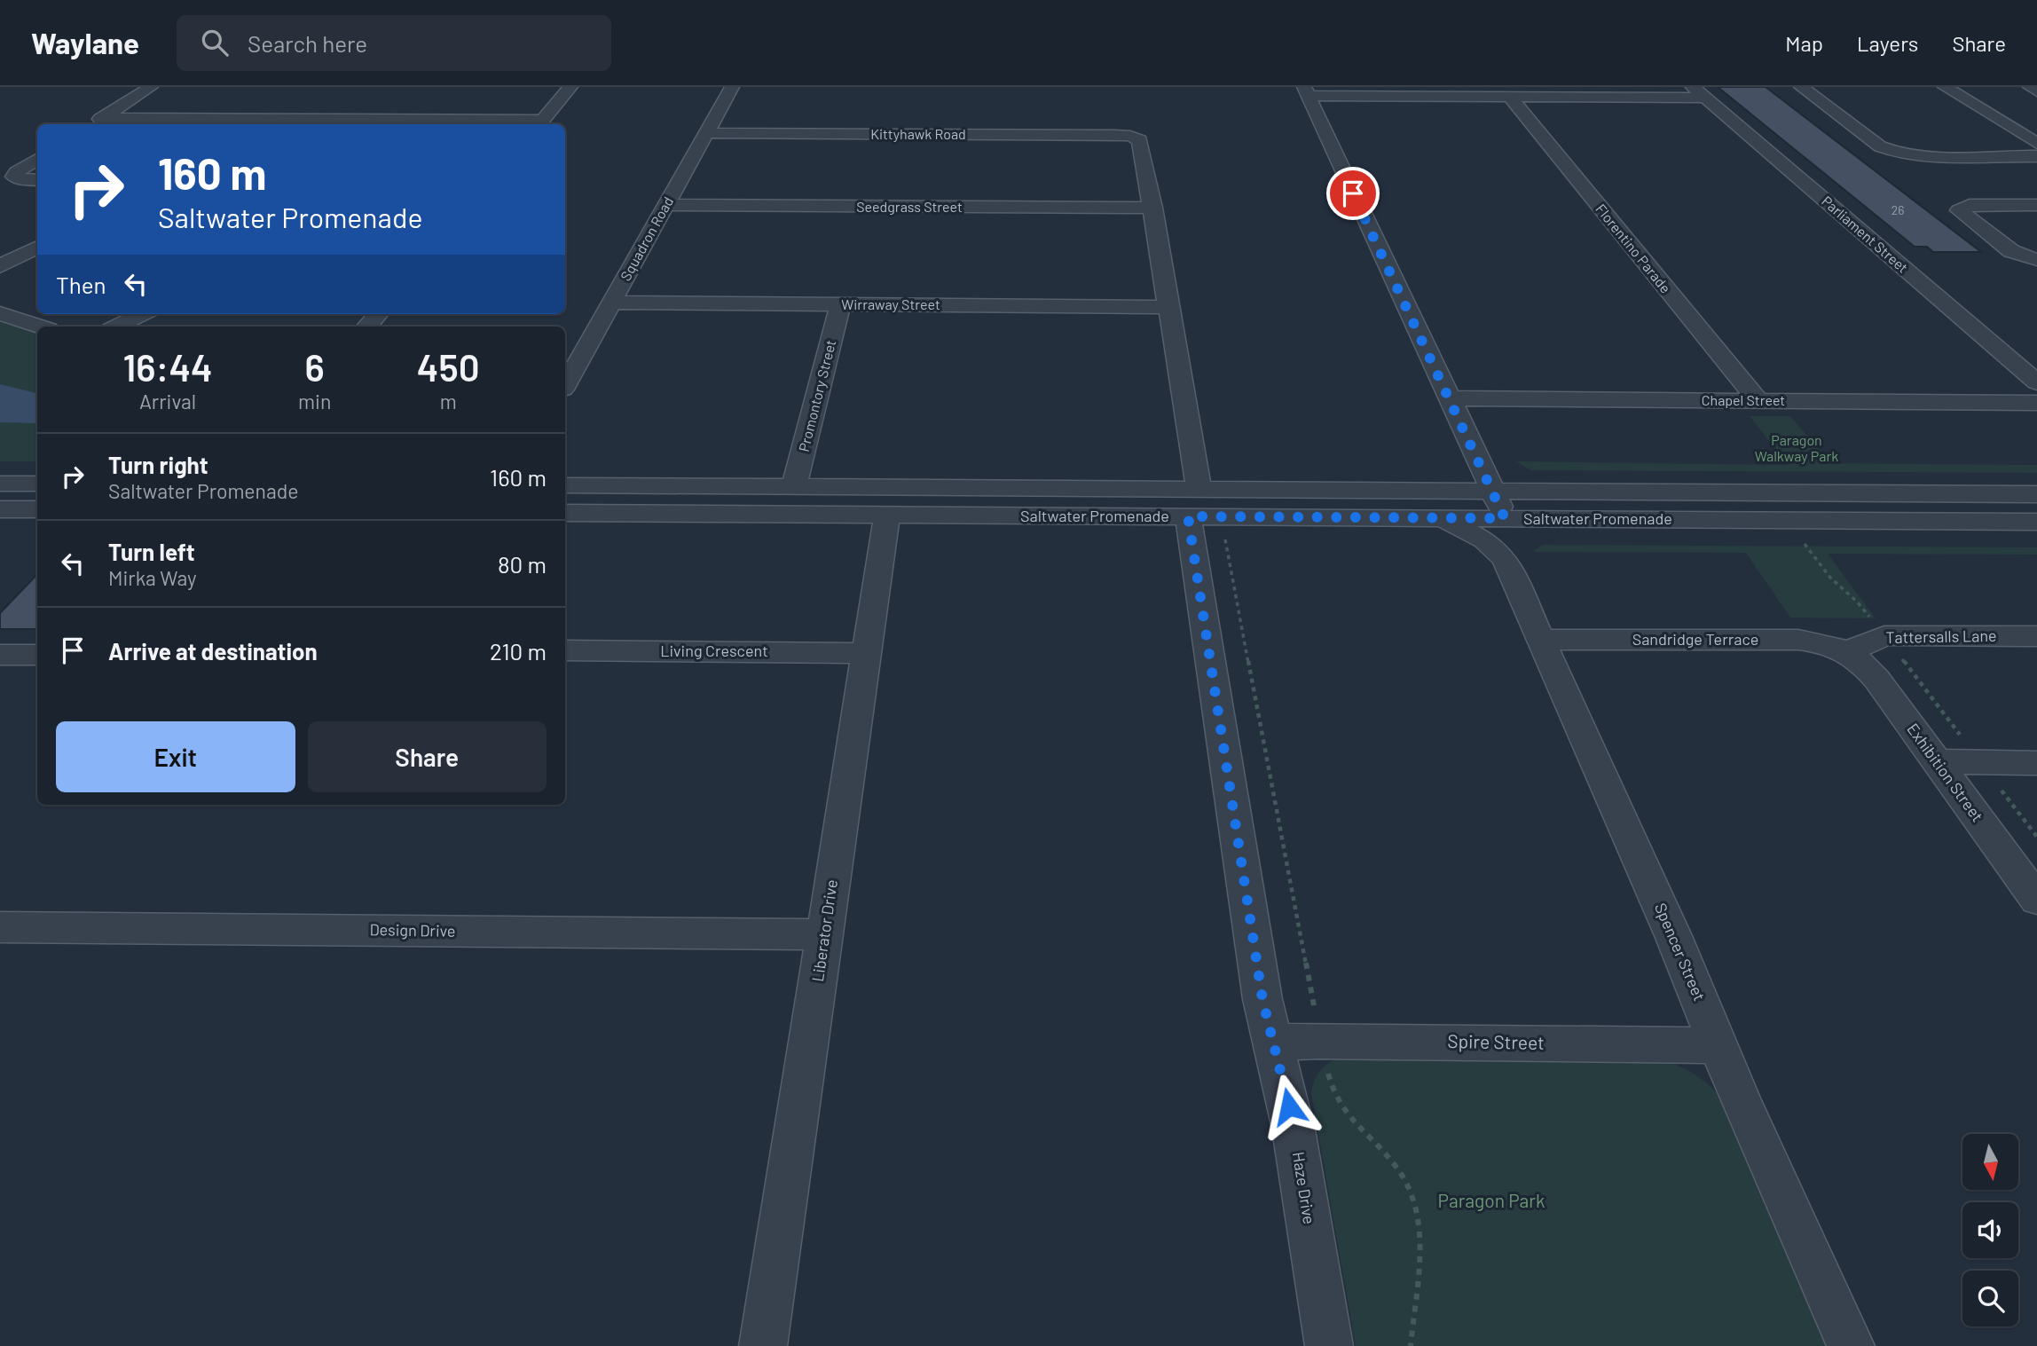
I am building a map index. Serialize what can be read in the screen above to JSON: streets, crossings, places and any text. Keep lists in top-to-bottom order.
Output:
{
  "streets": {
    "street": [
      "Kittyhawk Road",
      "Seedgrass Street",
      "Parliament Street",
      "Squadron Road",
      "Florentino Parade",
      "Wirraway Street",
      "Promontory Street",
      "Chapel Street",
      "Saltwater Promenade",
      "Tattersalls Lane",
      "Sandridge Terrace",
      "Living Crescent",
      "Exhibition Street",
      "Design Drive",
      "Liberator Drive",
      "Spencer Street",
      "Spire Street",
      "Haze Drive"
    ]
  },
  "crossings": [
    ["Kittyhawk Road", "Seedgrass Street"],
    ["Kittyhawk Road", "Squadron Road"],
    ["Kittyhawk Road", "Wirraway Street"],
    ["Kittyhawk Road", "Saltwater Promenade"],
    ["Kittyhawk Road", "Haze Drive"],
    ["Seedgrass Street", "Squadron Road"],
    ["Squadron Road", "Wirraway Street"],
    ["Florentino Parade", "Chapel Street"],
    ["Wirraway Street", "Promontory Street"],
    ["Promontory Street", "Saltwater Promenade"],
    ["Saltwater Promenade", "Liberator Drive"],
    ["Saltwater Promenade", "Spencer Street"],
    ["Saltwater Promenade", "Haze Drive"],
    ["Tattersalls Lane", "Sandridge Terrace"],
    ["Tattersalls Lane", "Exhibition Street"],
    ["Sandridge Terrace", "Exhibition Street"],
    ["Sandridge Terrace", "Spencer Street"],
    ["Living Crescent", "Liberator Drive"],
    ["Design Drive", "Liberator Drive"],
    ["Spencer Street", "Spire Street"],
    ["Spire Street", "Haze Drive"]
  ],
  "parks": ["Paragon Walkway Park", "Paragon Park"],
  "house_numbers": ["26"],
  "north": "bottom",
  "page": {
    "header": "Waylane",
    "search": "Search here",
    "nav": ["Map", "Layers", "Share"],
    "turn": ["160 m", "Saltwater Promenade"],
    "then": "Then",
    "eta": [
      "16:44",
      "Arrival",
      "6",
      "min",
      "450",
      "m"
    ],
    "list": [
      {
        "name": "Turn right",
        "note": "Saltwater Promenade",
        "value": "160 m"
      },
      {
        "name": "Turn left",
        "note": "Mirka Way",
        "value": "80 m"
      },
      {
        "name": "Arrive at destination",
        "value": "210 m"
      }
    ],
    "buttons": ["Exit", "Share"]
  }
}
